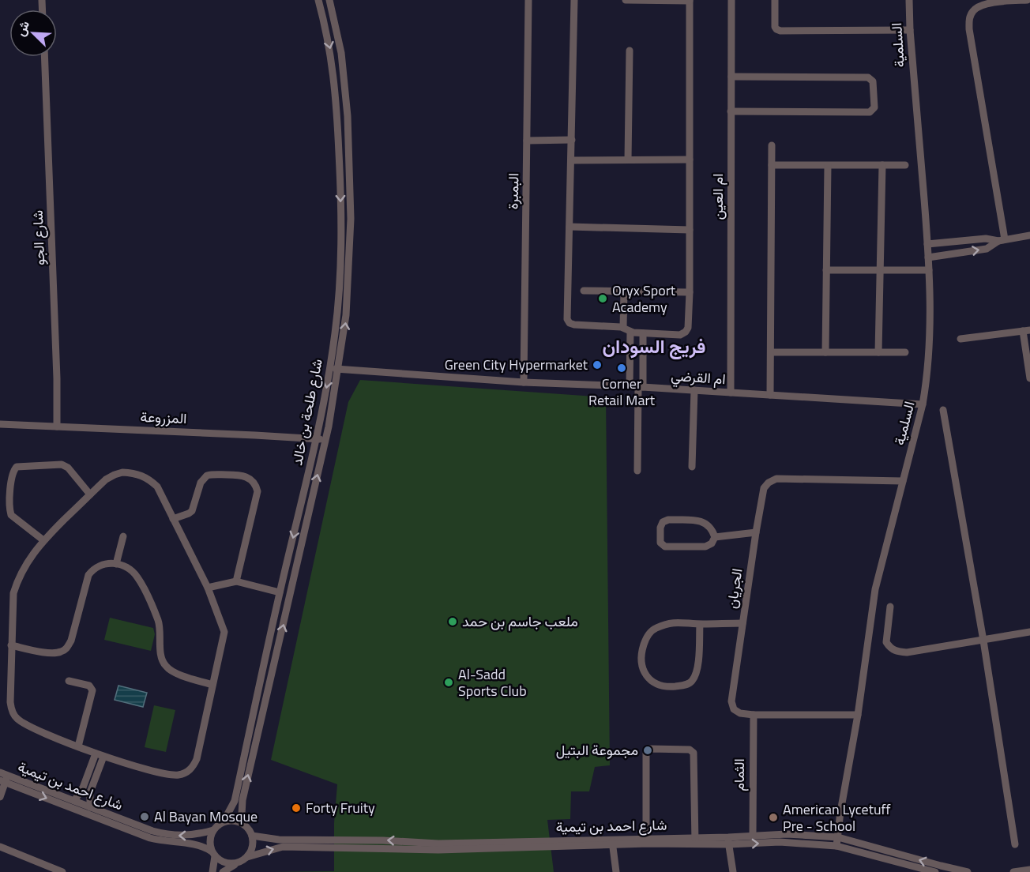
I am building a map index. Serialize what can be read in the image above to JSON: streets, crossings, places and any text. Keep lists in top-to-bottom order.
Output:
{
  "streets": {
    "street": [
      "السلمية",
      "البمبرة",
      "ام العين",
      "شارع الجو",
      "ام القرضي",
      "شارع طلحة بن خالد",
      "المزروعة",
      "الجريان",
      "الثمام",
      "شارع احمد بن تيمية"
    ]
  },
  "crossings": [
    ["السلمية", "ام القرضي"],
    ["السلمية", "الجريان"],
    ["السلمية", "شارع احمد بن تيمية"],
    ["البمبرة", "ام القرضي"],
    ["ام العين", "ام القرضي"],
    ["شارع الجو", "المزروعة"],
    ["ام القرضي", "شارع طلحة بن خالد"],
    ["شارع طلحة بن خالد", "المزروعة"],
    ["شارع طلحة بن خالد", "شارع احمد بن تيمية"],
    ["الجريان", "الثمام"],
    ["الثمام", "شارع احمد بن تيمية"]
  ],
  "districts": ["فريج السودان"],
  "places": [
    "Oryx Sport Academy",
    "Green City Hypermarket",
    "Corner Retail Mart",
    "ملعب جاسم بن حمد",
    "Al-Sadd Sports Club",
    "مجموعة البتيل",
    "Forty Fruity",
    "Al Bayan Mosque",
    "American Lycetuff Pre - School"
  ],
  "north": "top left"
}
